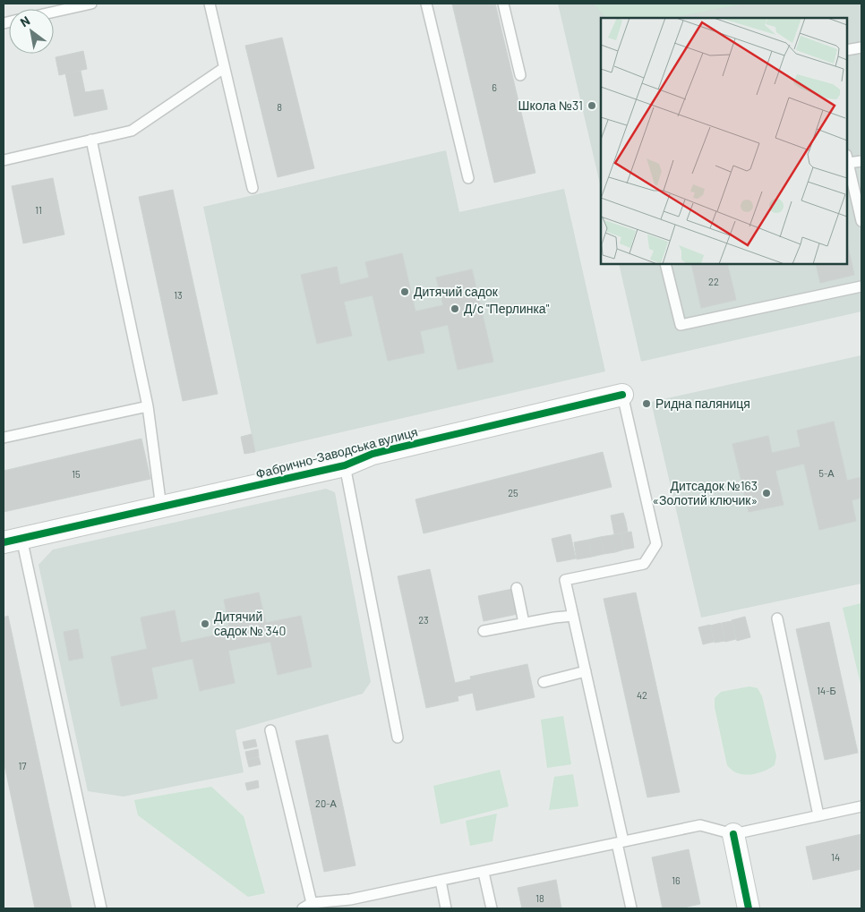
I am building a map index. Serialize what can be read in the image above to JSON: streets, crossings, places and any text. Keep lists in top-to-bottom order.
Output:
{
  "streets": {
    "street": ["Фабрично-Заводська вулиця"]
  },
  "places": [
    "Школа №31",
    "Дитячий садок",
    "Д/с \"Перлинка\"",
    "Ридна паляниця",
    "Дитсадок №163 «Золотий ключик»",
    "Дитячий садок № 340"
  ],
  "house_numbers": [
    "6",
    "8",
    "11",
    "22",
    "13",
    "5-А",
    "15",
    "25",
    "23",
    "14-Б",
    "42",
    "17",
    "20-А",
    "14",
    "16",
    "18"
  ],
  "north": "top left"
}
